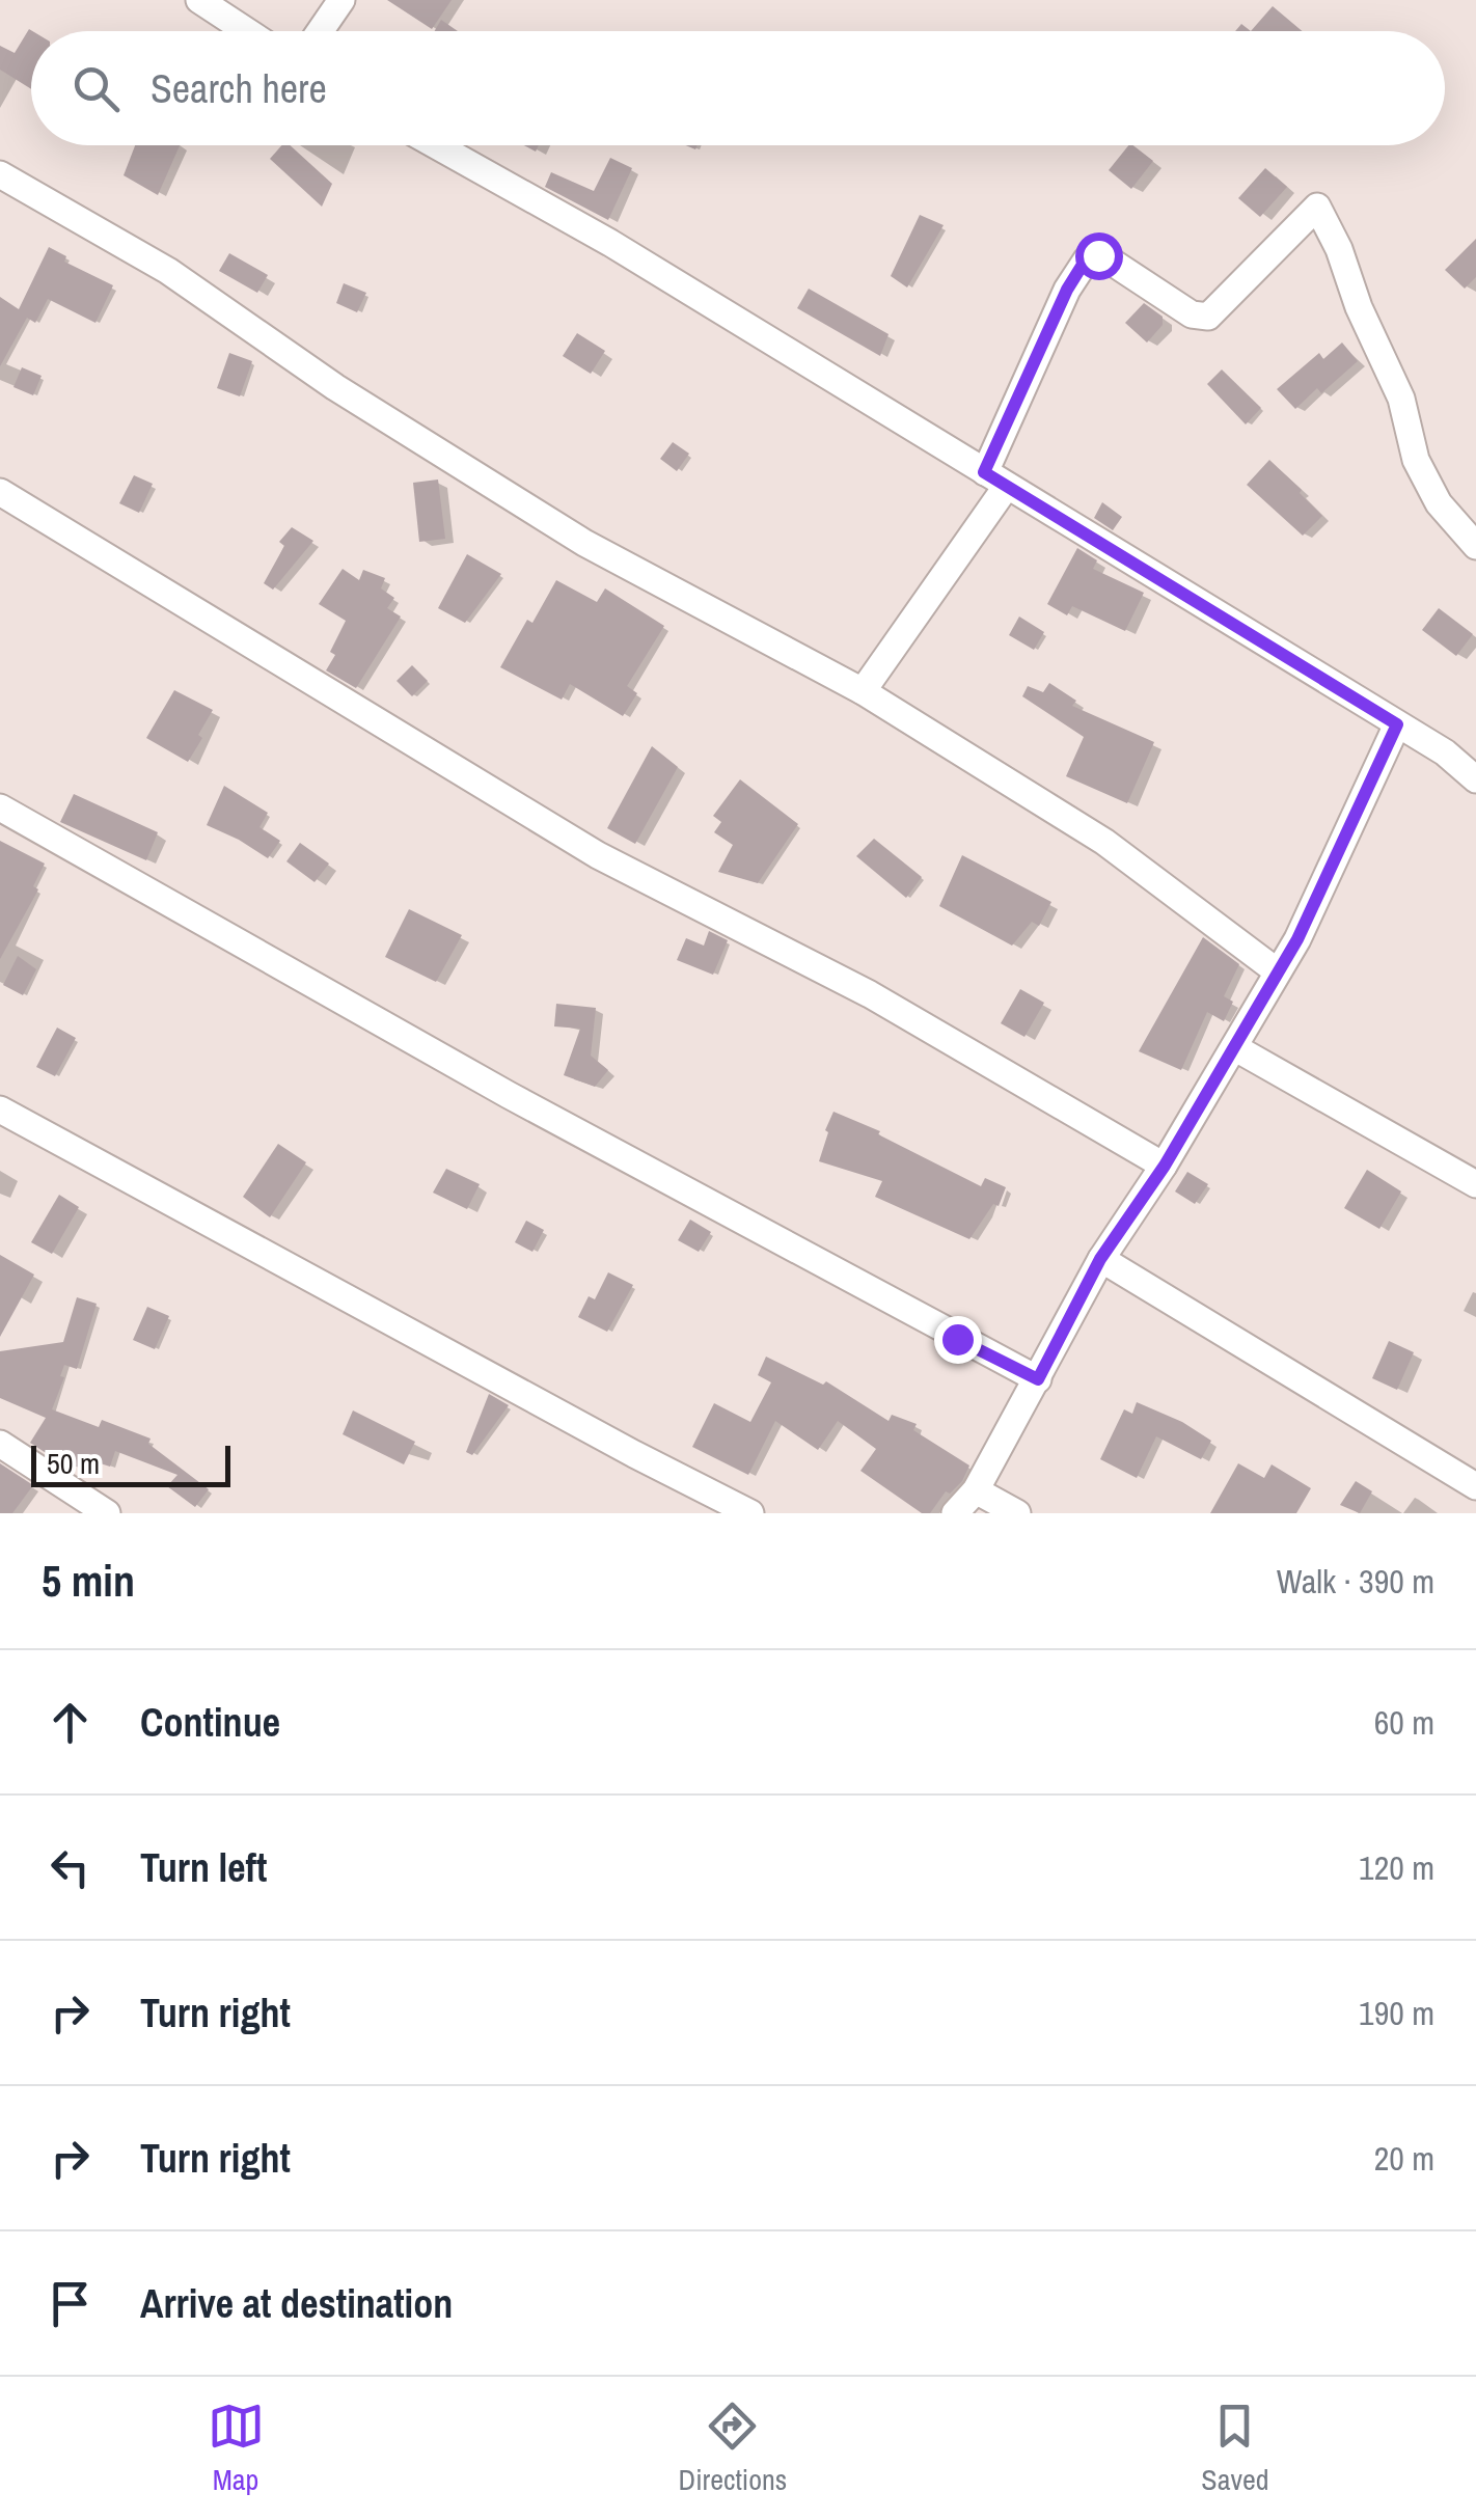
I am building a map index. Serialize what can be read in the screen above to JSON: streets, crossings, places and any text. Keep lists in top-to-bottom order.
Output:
{
  "scale_bar": "50 m",
  "page": {
    "search": "Search here",
    "scale": "50 m",
    "heading": ["5 min", "Walk · 390 m"],
    "list": [
      ["Continue", "60 m"],
      ["Turn left", "120 m"],
      ["Turn right", "190 m"],
      ["Turn right", "20 m"],
      "Arrive at destination"
    ],
    "nav": ["Map", "Directions", "Saved"]
  }
}
